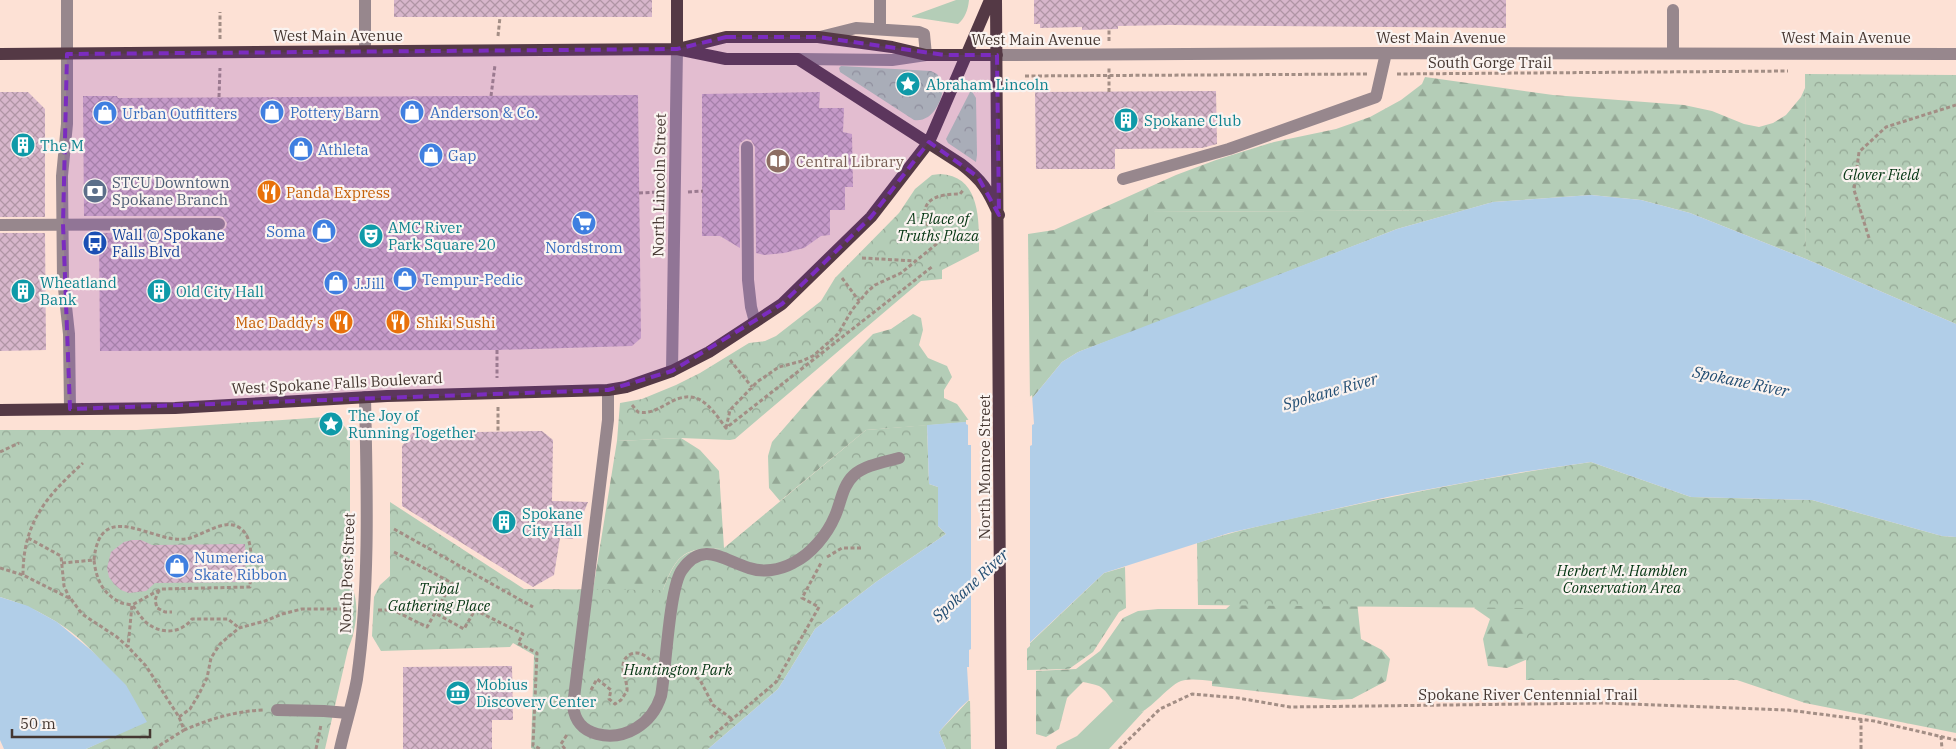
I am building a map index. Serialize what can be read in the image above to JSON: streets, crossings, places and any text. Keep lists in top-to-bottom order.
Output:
{
  "streets": {
    "main road": [
      "West Main Avenue",
      "North Lincoln Street",
      "West Spokane Falls Boulevard",
      "North Monroe Street"
    ],
    "street": ["North Post Street"],
    "path": ["South Gorge Trail", "Spokane River Centennial Trail"]
  },
  "crossings": [
    ["West Main Avenue", "North Lincoln Street"],
    ["West Main Avenue", "West Spokane Falls Boulevard"],
    ["West Main Avenue", "North Monroe Street"],
    ["North Lincoln Street", "West Spokane Falls Boulevard"],
    ["West Spokane Falls Boulevard", "North Monroe Street"],
    ["West Spokane Falls Boulevard", "North Post Street"]
  ],
  "water": ["Spokane River"],
  "parks": [
    "Glover Field",
    "A Place of Truths Plaza",
    "Herbert M. Hamblen Conservation Area",
    "Tribal Gathering Place",
    "Huntington Park"
  ],
  "places": {
    "place": ["Abraham Lincoln", "The Joy of Running Together"],
    "shop": [
      "Pottery Barn",
      "Anderson & Co.",
      "Urban Outfitters",
      "Athleta",
      "Gap",
      "Soma",
      "Tempur-Pedic",
      "J.Jill",
      "Numerica Skate Ribbon"
    ],
    "building": [
      "Spokane Club",
      "The M",
      "Wheatland Bank",
      "Old City Hall",
      "Spokane City Hall"
    ],
    "library": ["Central Library"],
    "bank": ["STCU Downtown Spokane Branch"],
    "restaurant": ["Panda Express", "Mac Daddy's", "Shiki Sushi"],
    "supermarket": ["Nordstrom"],
    "theatre": ["AMC River Park Square 20"],
    "bus stop": ["Wall @ Spokane Falls Blvd"],
    "museum": ["Mobius Discovery Center"]
  },
  "scale_bar": "50 m"
}
